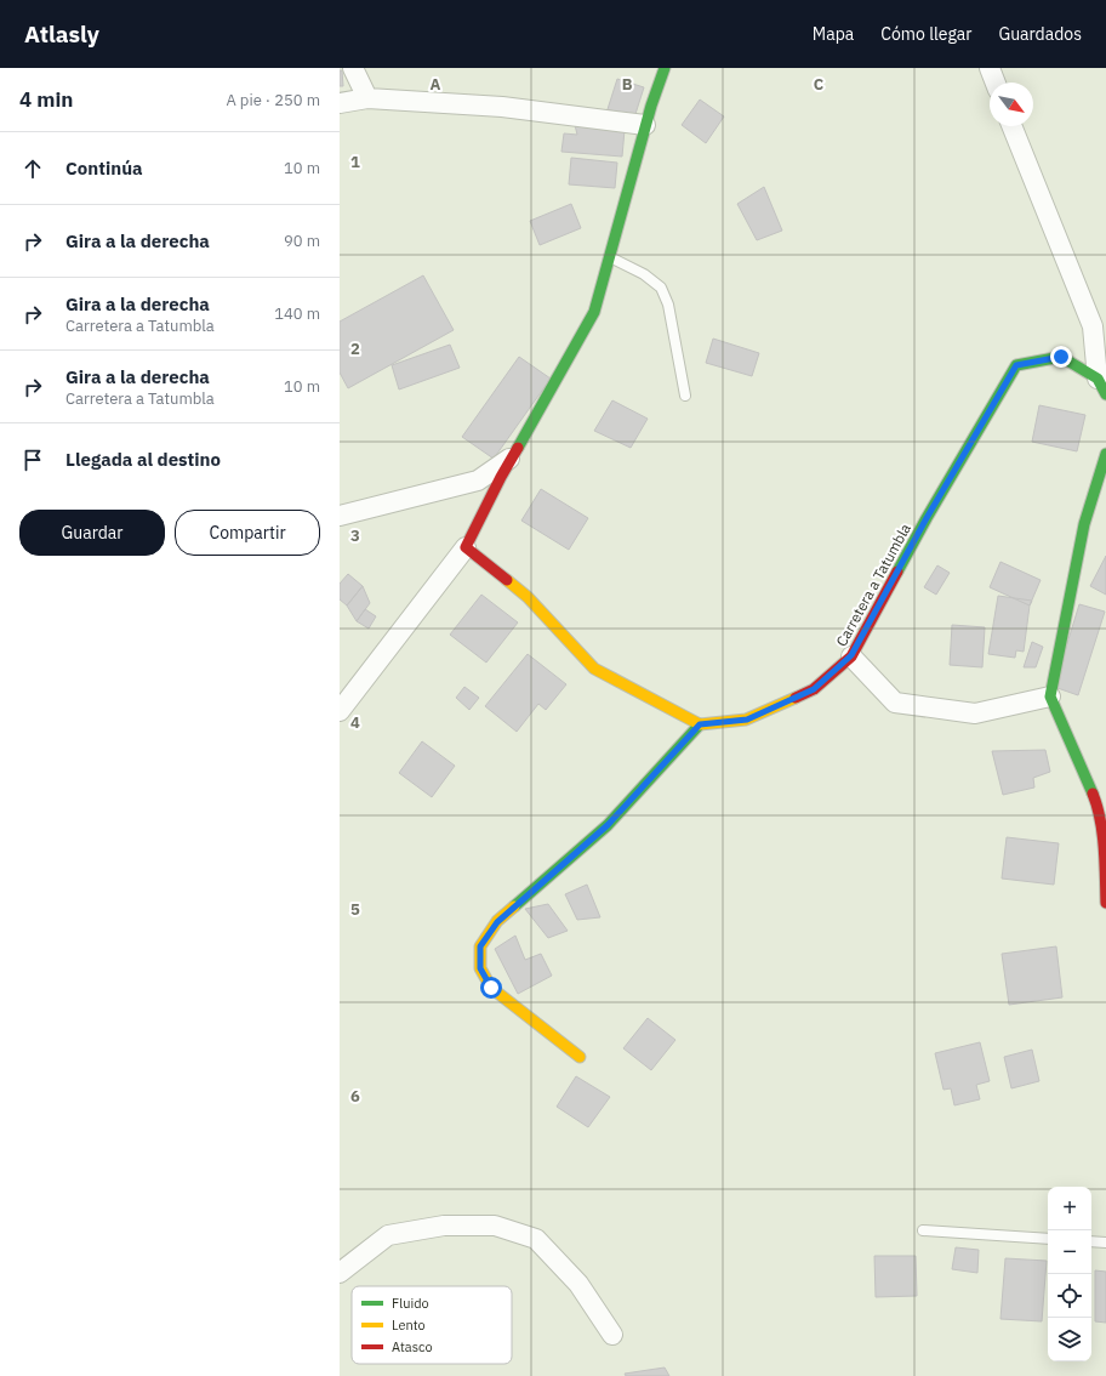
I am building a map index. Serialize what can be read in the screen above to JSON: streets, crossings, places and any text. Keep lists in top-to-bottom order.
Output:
{
  "streets": {
    "street": ["Carretera a Tatumbla"]
  },
  "legend": ["Fluido", "Lento", "Atasco"],
  "north": "bottom right",
  "page": {
    "header": "Atlasly",
    "nav": ["Mapa", "Cómo llegar", "Guardados"],
    "heading": ["4 min", "A pie · 250 m"],
    "list": [
      ["Continúa", "10 m"],
      ["Gira a la derecha", "90 m"],
      ["Gira a la derecha", "Carretera a Tatumbla", "140 m"],
      ["Gira a la derecha", "Carretera a Tatumbla", "10 m"],
      "Llegada al destino"
    ],
    "buttons": ["Guardar", "Compartir"],
    "map_buttons": ["+", "−"]
  },
  "grid": {
    "columns": ["A", "B", "C"],
    "rows": [
      "1",
      "2",
      "3",
      "4",
      "5",
      "6"
    ]
  }
}
